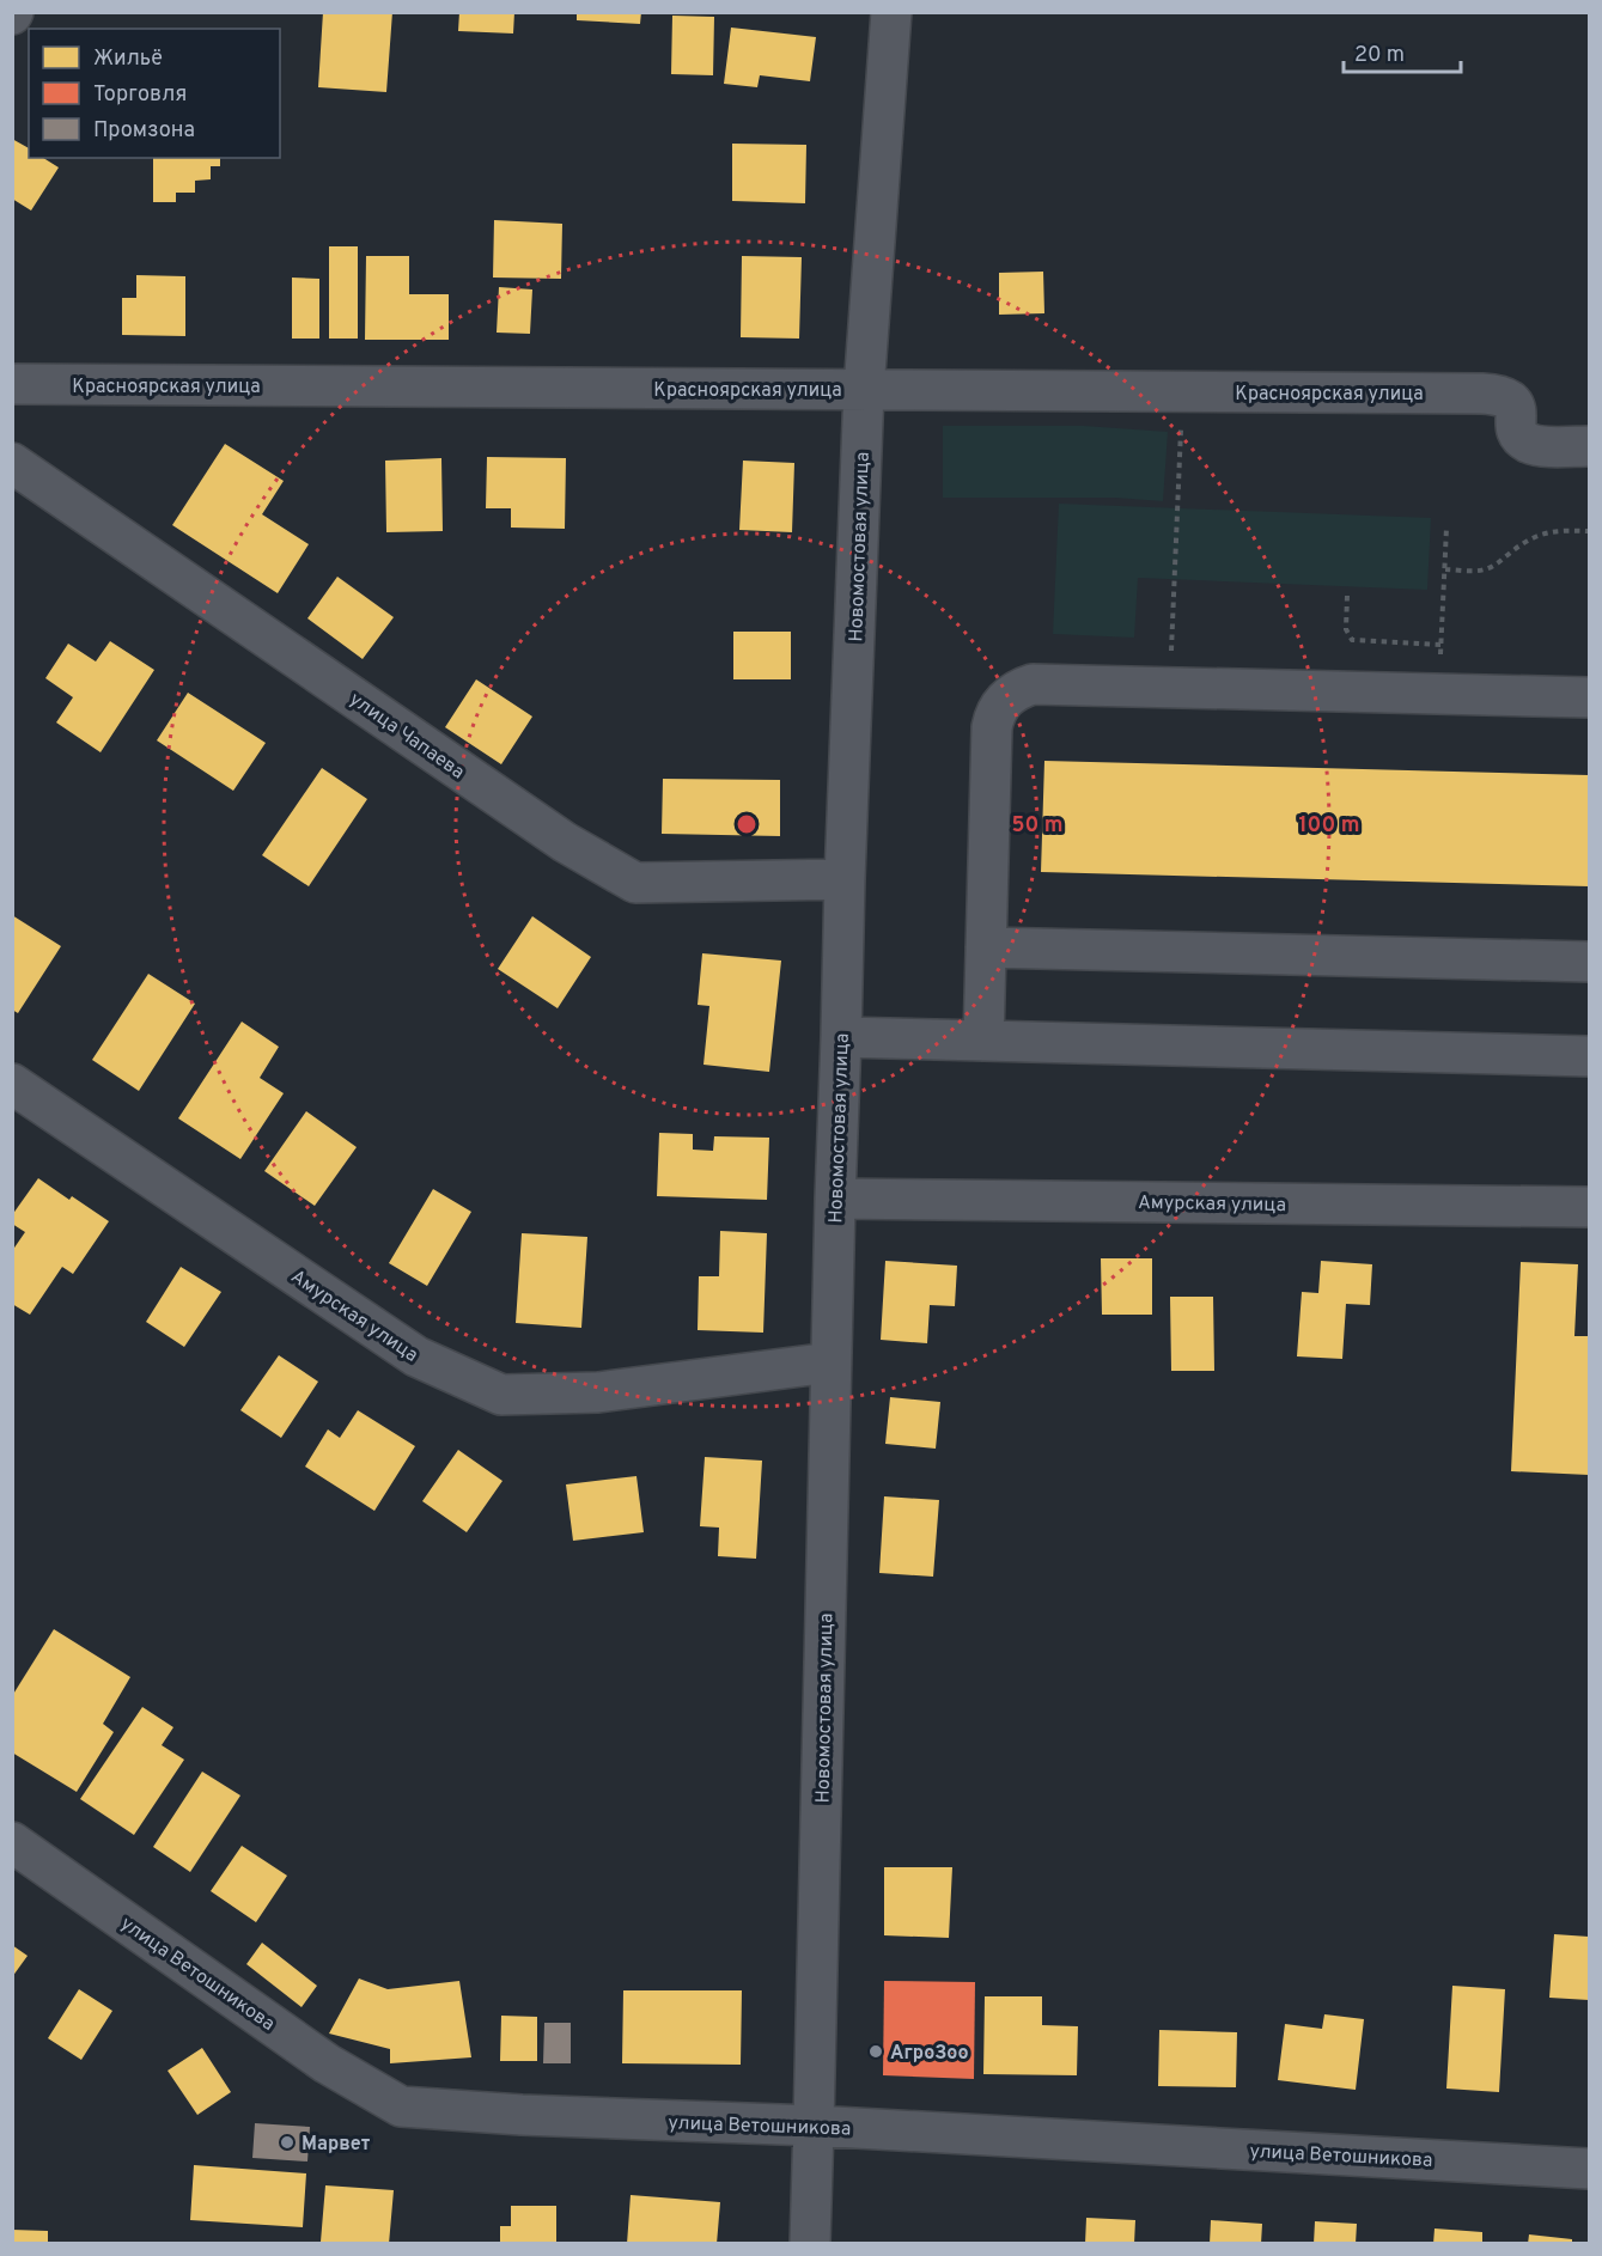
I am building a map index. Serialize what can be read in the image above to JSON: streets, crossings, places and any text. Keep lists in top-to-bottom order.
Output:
{
  "streets": {
    "street": [
      "Красноярская улица",
      "Новомостовая улица",
      "улица Чапаева",
      "Амурская улица",
      "улица Ветошникова"
    ]
  },
  "crossings": [
    ["Красноярская улица", "Новомостовая улица"],
    ["Новомостовая улица", "улица Чапаева"],
    ["Новомостовая улица", "Амурская улица"],
    ["Новомостовая улица", "улица Ветошникова"]
  ],
  "places": ["АгроЗоо", "Марвет"],
  "legend": ["Жильё", "Торговля", "Промзона"],
  "scale_bar": "20 m",
  "rings": ["50 m", "100 m"]
}
